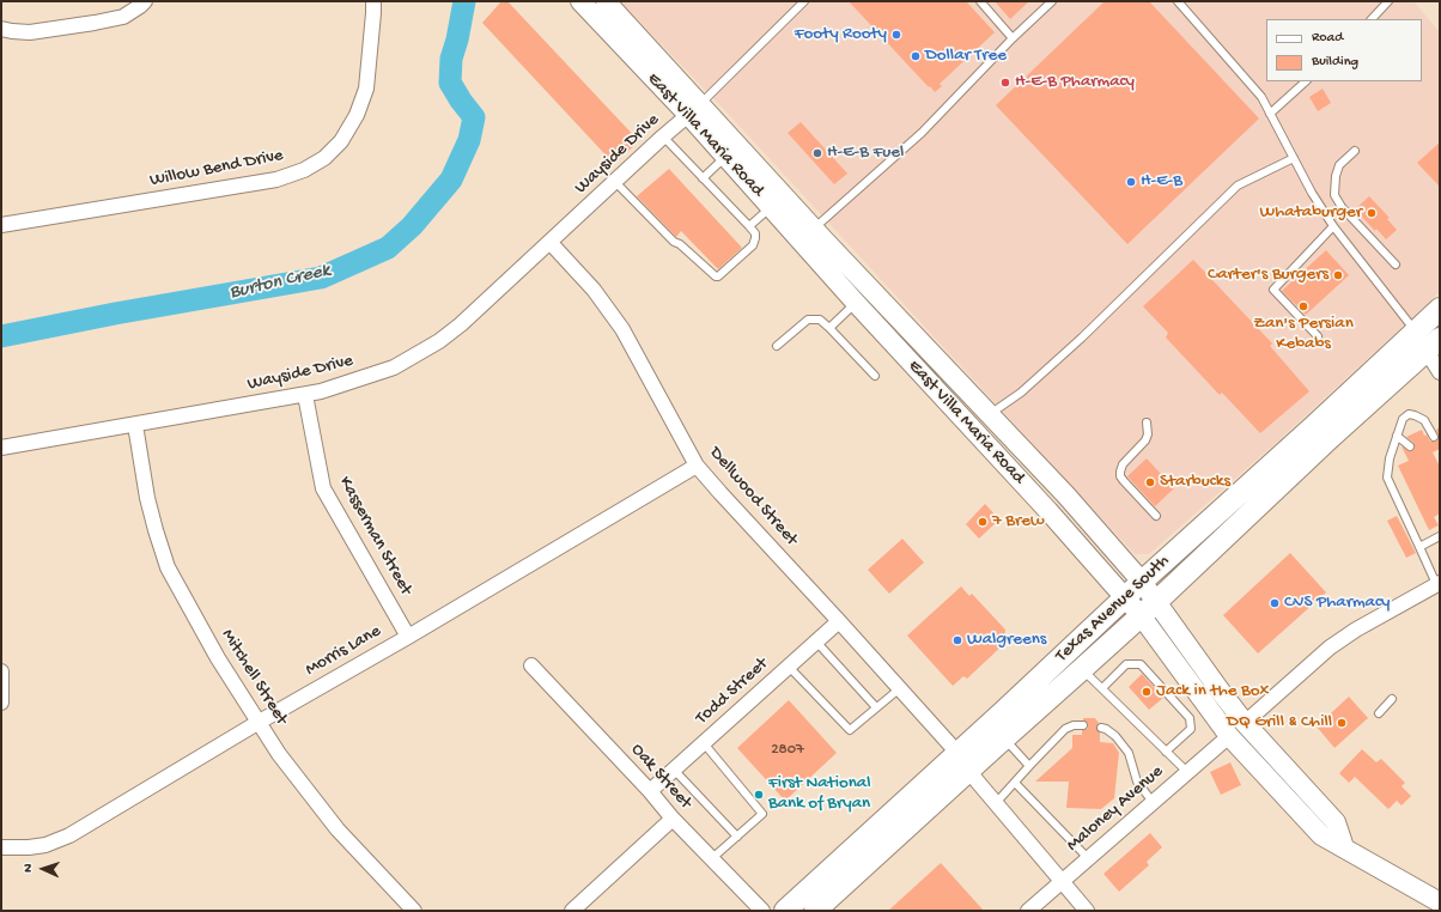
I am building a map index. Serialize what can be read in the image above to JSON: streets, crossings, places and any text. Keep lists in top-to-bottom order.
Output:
{
  "streets": {
    "main road": ["East Villa Maria Road", "Texas Avenue South"],
    "street": [
      "Wayside Drive",
      "Willow Bend Drive",
      "Dellwood Street",
      "Kasserman Street",
      "Morris Lane",
      "Mitchell Street",
      "Todd Street",
      "Oak Street",
      "Maloney Avenue"
    ]
  },
  "crossings": [
    ["East Villa Maria Road", "Wayside Drive"],
    ["East Villa Maria Road", "Texas Avenue South"],
    ["East Villa Maria Road", "Maloney Avenue"],
    ["Wayside Drive", "Dellwood Street"],
    ["Wayside Drive", "Kasserman Street"],
    ["Wayside Drive", "Mitchell Street"],
    ["Dellwood Street", "Texas Avenue South"],
    ["Dellwood Street", "Morris Lane"],
    ["Dellwood Street", "Todd Street"],
    ["Kasserman Street", "Morris Lane"],
    ["Morris Lane", "Mitchell Street"],
    ["Todd Street", "Oak Street"]
  ],
  "water": ["Burton Creek"],
  "places": [
    "Footy Rooty",
    "Dollar Tree",
    "H-E-B Pharmacy",
    "H-E-B Fuel",
    "H-E-B",
    "Whataburger",
    "Carter's Burgers",
    "Zan's Persian Kebabs",
    "Starbucks",
    "7 Brew",
    "CVS Pharmacy",
    "Walgreens",
    "Jack in the Box",
    "DQ Grill & Chill",
    "First National Bank of Bryan"
  ],
  "house_numbers": ["2807"],
  "legend": ["Road", "Building"],
  "north": "left"
}
